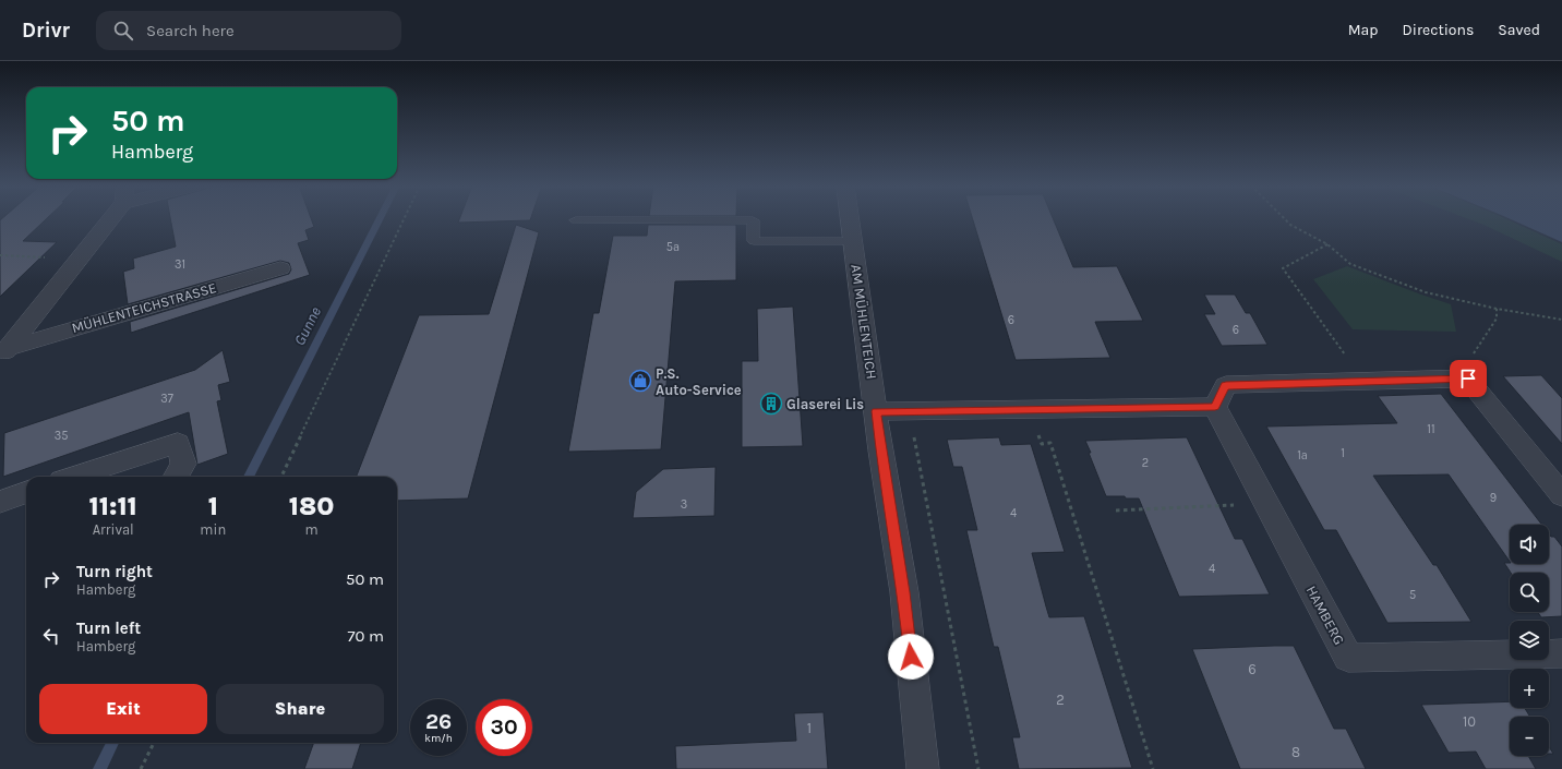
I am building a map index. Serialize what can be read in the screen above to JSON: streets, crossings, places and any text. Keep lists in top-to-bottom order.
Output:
{
  "streets": {
    "street": ["MÜHLENTEICHSTRASSE", "AM MÜHLENTEICH", "HAMBERG"]
  },
  "water": ["Gunne"],
  "places": {
    "shop": ["P.S. Auto-Service"],
    "building": ["Glaserei Lis"]
  },
  "house_numbers": [
    "5a",
    "31",
    "6",
    "6",
    "37",
    "11",
    "35",
    "1",
    "1a",
    "2",
    "9",
    "3",
    "4",
    "4",
    "5",
    "6",
    "2",
    "10",
    "1",
    "8"
  ],
  "page": {
    "header": "Drivr",
    "search": "Search here",
    "nav": ["Map", "Directions", "Saved"],
    "turn": ["50 m", "Hamberg"],
    "eta": [
      "11:11",
      "Arrival",
      "1",
      "min",
      "180",
      "m"
    ],
    "map_buttons": ["+", "−"],
    "list": [
      {
        "name": "Turn right",
        "note": "Hamberg",
        "value": "50 m"
      },
      {
        "name": "Turn left",
        "note": "Hamberg",
        "value": "70 m"
      }
    ],
    "buttons": ["Exit", "Share"],
    "speed": "26 km/h",
    "limit": "30"
  }
}
